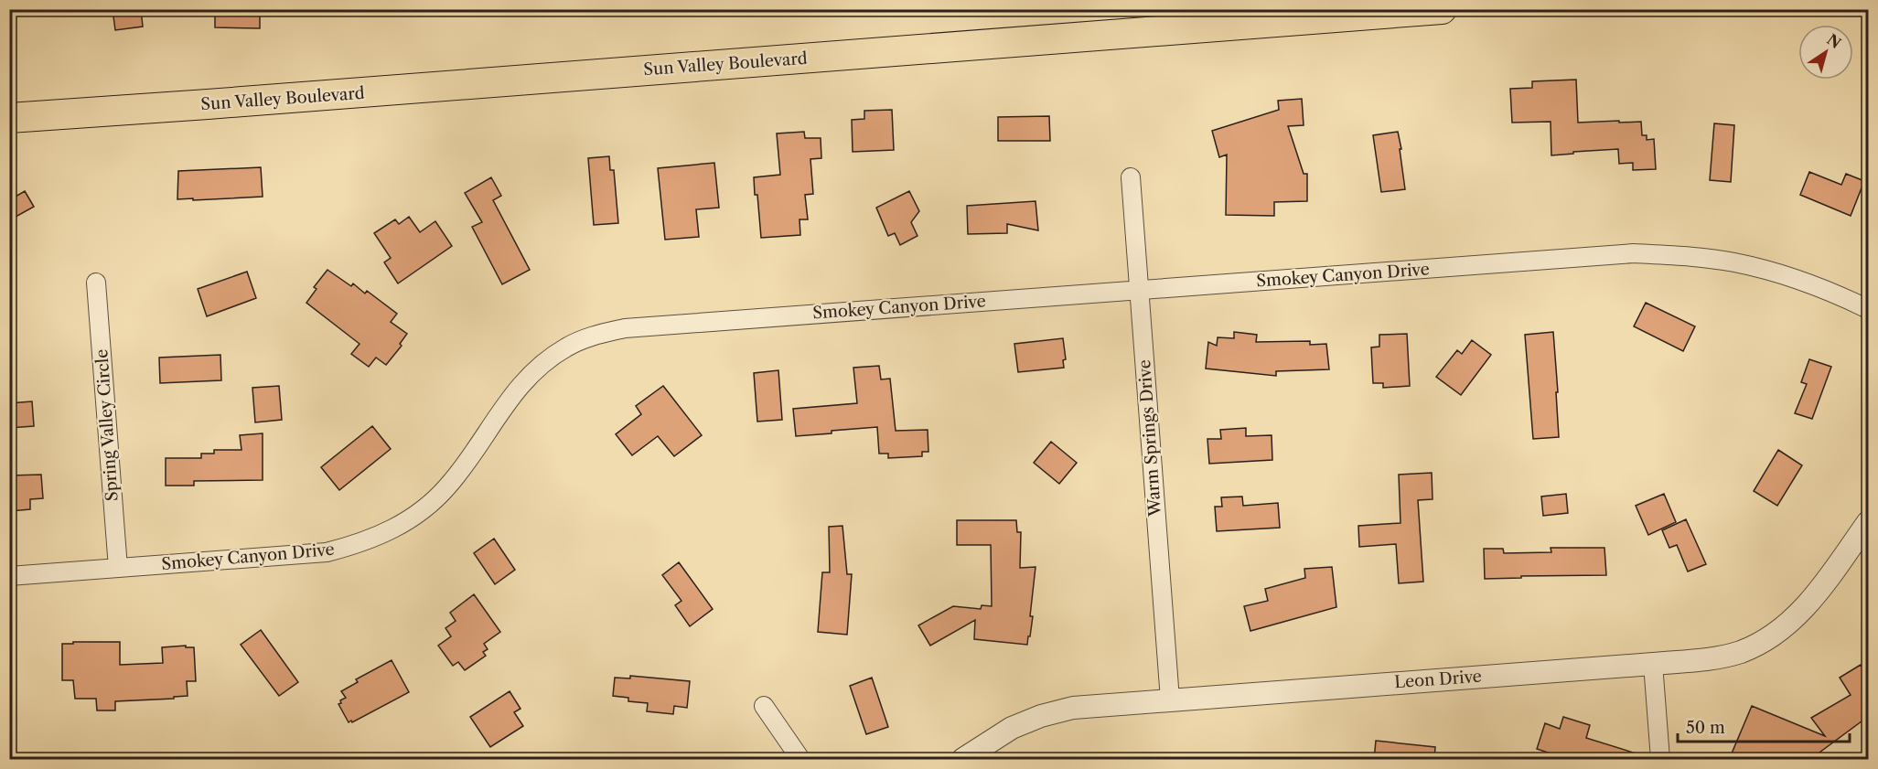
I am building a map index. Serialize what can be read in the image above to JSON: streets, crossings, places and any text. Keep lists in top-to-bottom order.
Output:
{
  "streets": {
    "main road": ["Sun Valley Boulevard"],
    "street": [
      "Smokey Canyon Drive",
      "Spring Valley Circle",
      "Warm Springs Drive",
      "Leon Drive"
    ]
  },
  "crossings": [
    ["Smokey Canyon Drive", "Spring Valley Circle"],
    ["Smokey Canyon Drive", "Warm Springs Drive"],
    ["Warm Springs Drive", "Leon Drive"]
  ],
  "scale_bar": "50 m",
  "north": "top right"
}
